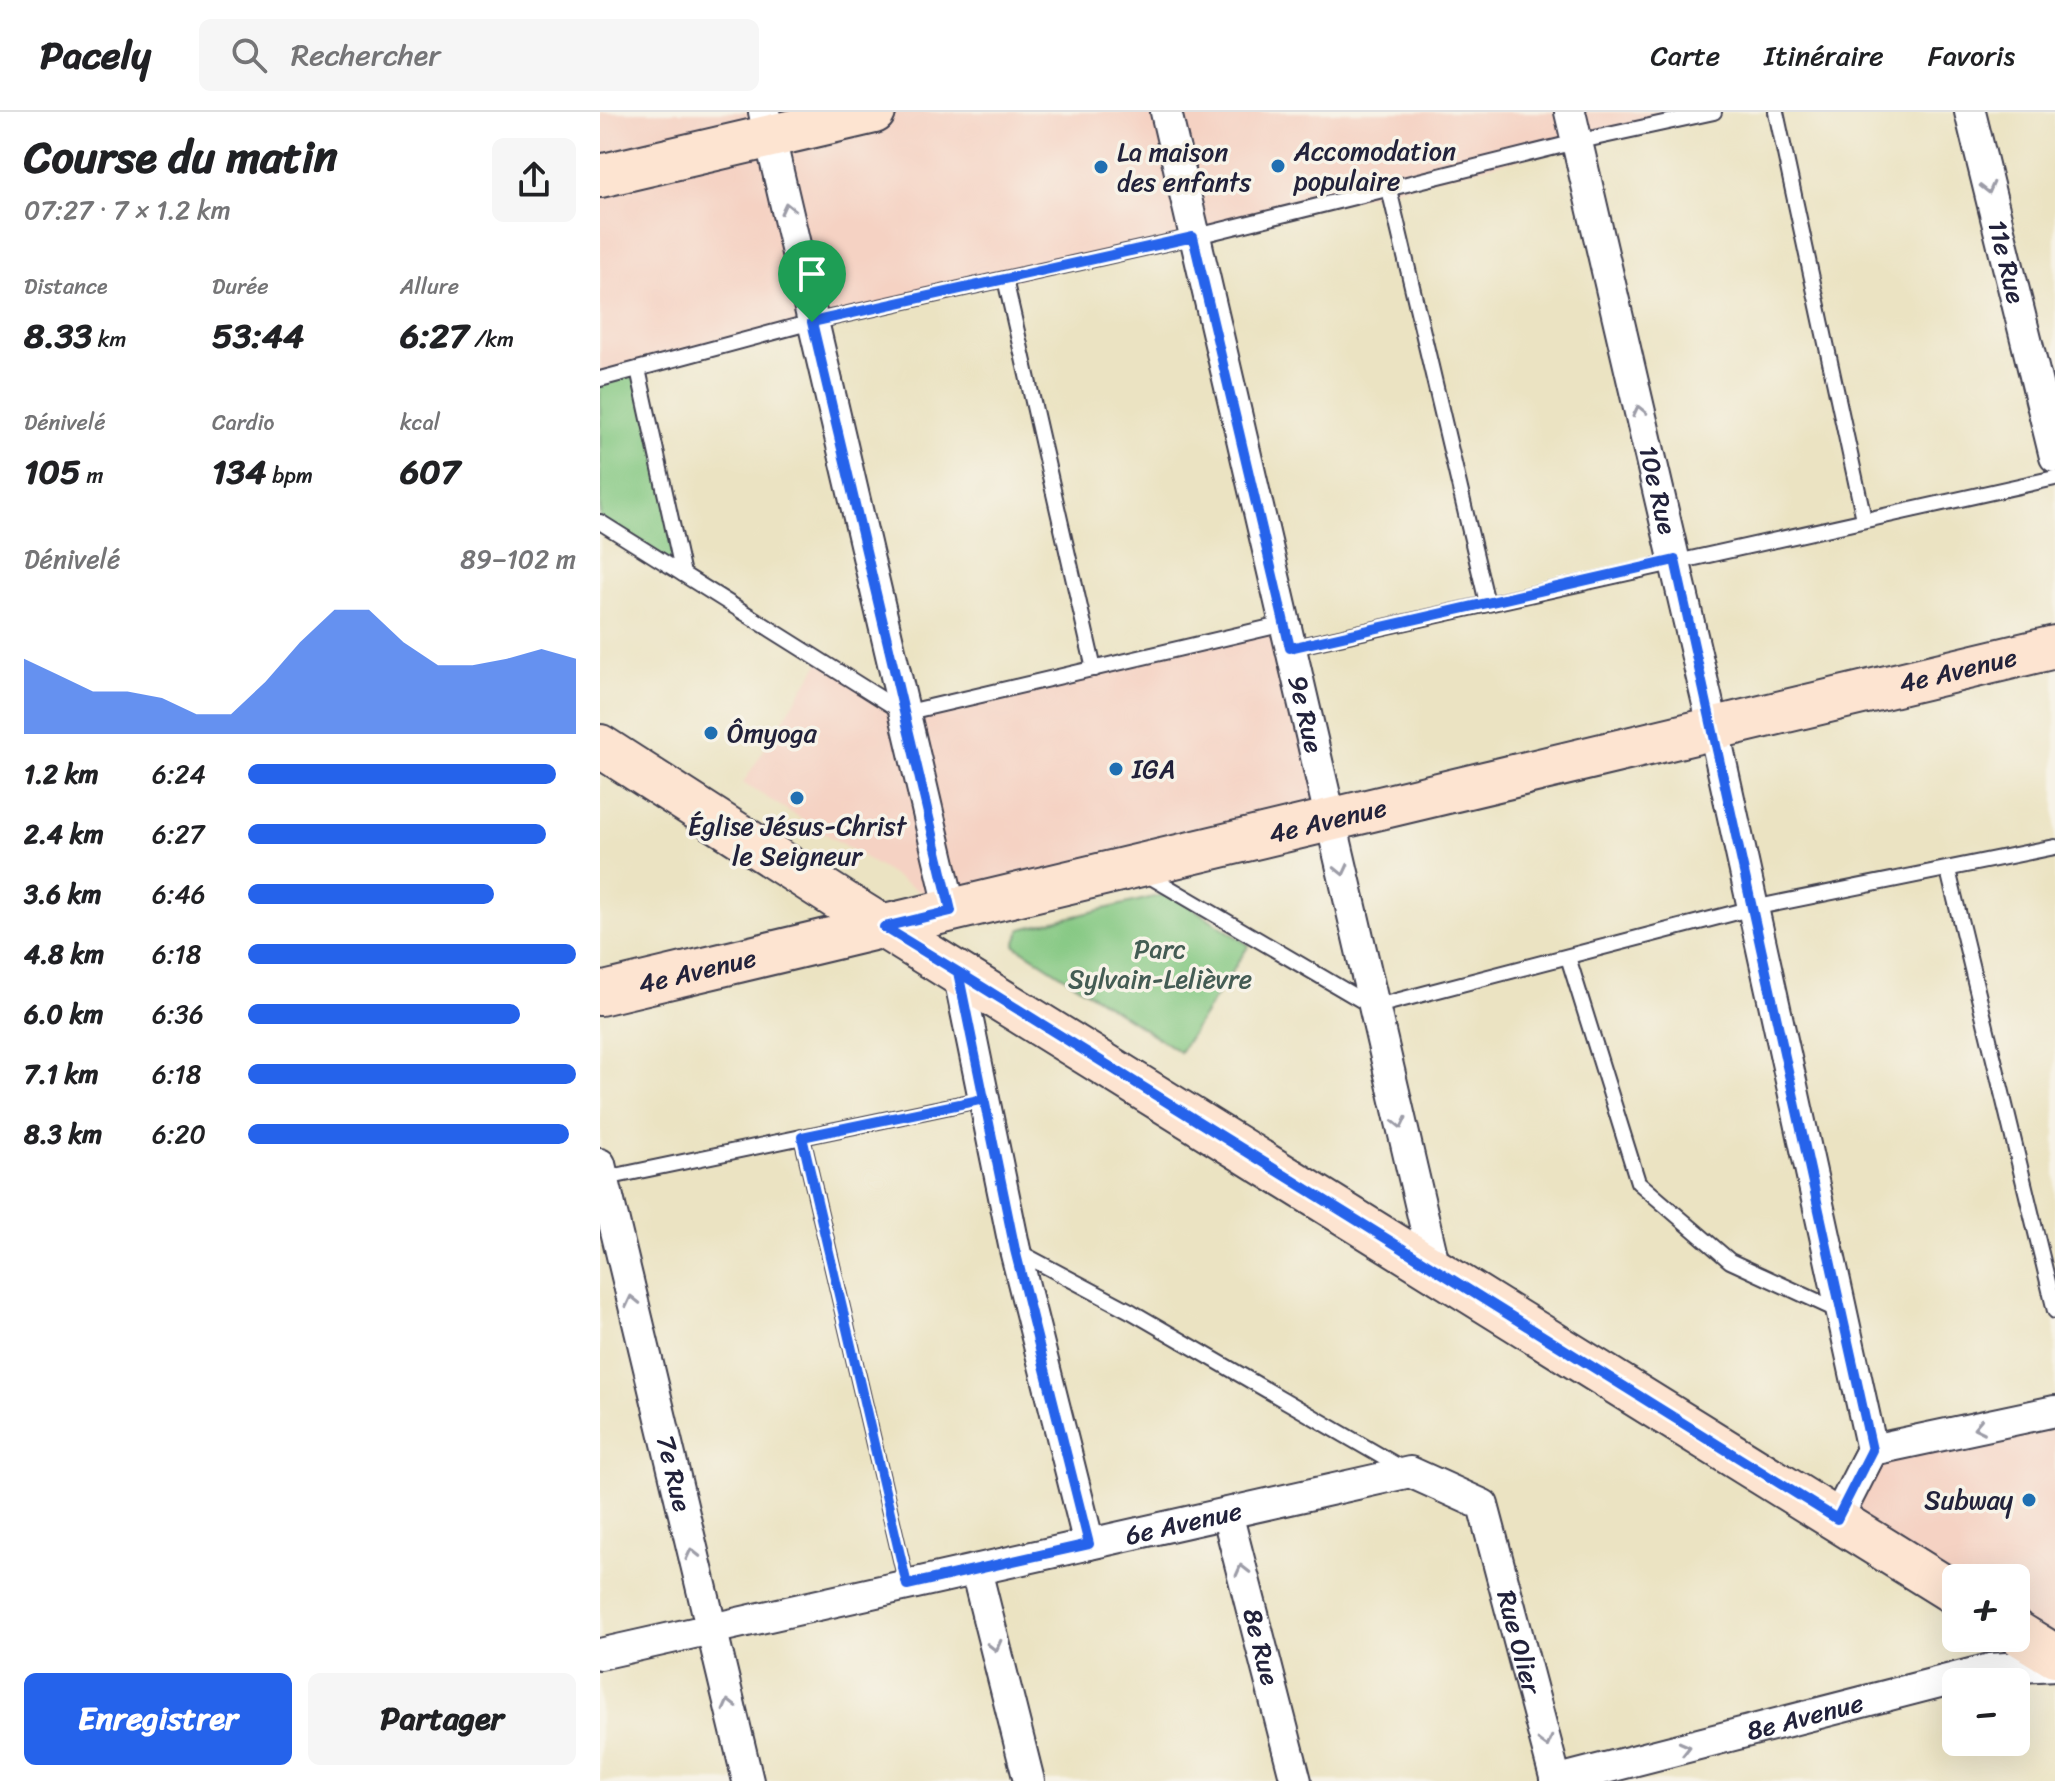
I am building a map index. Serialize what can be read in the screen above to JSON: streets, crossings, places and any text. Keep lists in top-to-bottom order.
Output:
{
  "streets": {
    "street": [
      "11e Rue",
      "10e Rue",
      "4e Avenue",
      "9e Rue",
      "7e Rue",
      "6e Avenue",
      "Rue Olier",
      "8e Rue",
      "8e Avenue"
    ]
  },
  "crossings": [
    ["10e Rue", "4e Avenue"],
    ["4e Avenue", "9e Rue"],
    ["7e Rue", "6e Avenue"],
    ["6e Avenue", "Rue Olier"],
    ["6e Avenue", "8e Rue"],
    ["Rue Olier", "8e Avenue"]
  ],
  "one_way": [
    "11e Rue",
    "9e Rue",
    "7e Rue",
    "Rue Olier"
  ],
  "parks": ["Parc Sylvain-Lelièvre"],
  "places": [
    "Accomodation populaire",
    "La maison des enfants",
    "Ômyoga",
    "IGA",
    "Église Jésus-Christ le Seigneur",
    "Subway"
  ],
  "page": {
    "header": "Pacely",
    "search": "Rechercher",
    "nav": ["Carte", "Itinéraire", "Favoris"],
    "heading": ["Course du matin", "07:27 · 7 × 1.2 km"],
    "stats": [
      ["Distance", "8.33 km"],
      ["Durée", "53:44"],
      ["Allure", "6:27 /km"],
      ["Dénivelé", "105 m"],
      ["Cardio", "134 bpm"],
      ["kcal", "607"]
    ],
    "chart": ["Dénivelé", "89–102 m"],
    "list": [
      {
        "name": "1.2 km",
        "note": "6:24"
      },
      {
        "name": "2.4 km",
        "note": "6:27"
      },
      {
        "name": "3.6 km",
        "note": "6:46"
      },
      {
        "name": "4.8 km",
        "note": "6:18"
      },
      {
        "name": "6.0 km",
        "note": "6:36"
      },
      {
        "name": "7.1 km",
        "note": "6:18"
      },
      {
        "name": "8.3 km",
        "note": "6:20"
      }
    ],
    "map_buttons": ["+", "−"],
    "buttons": ["Enregistrer", "Partager"]
  }
}
